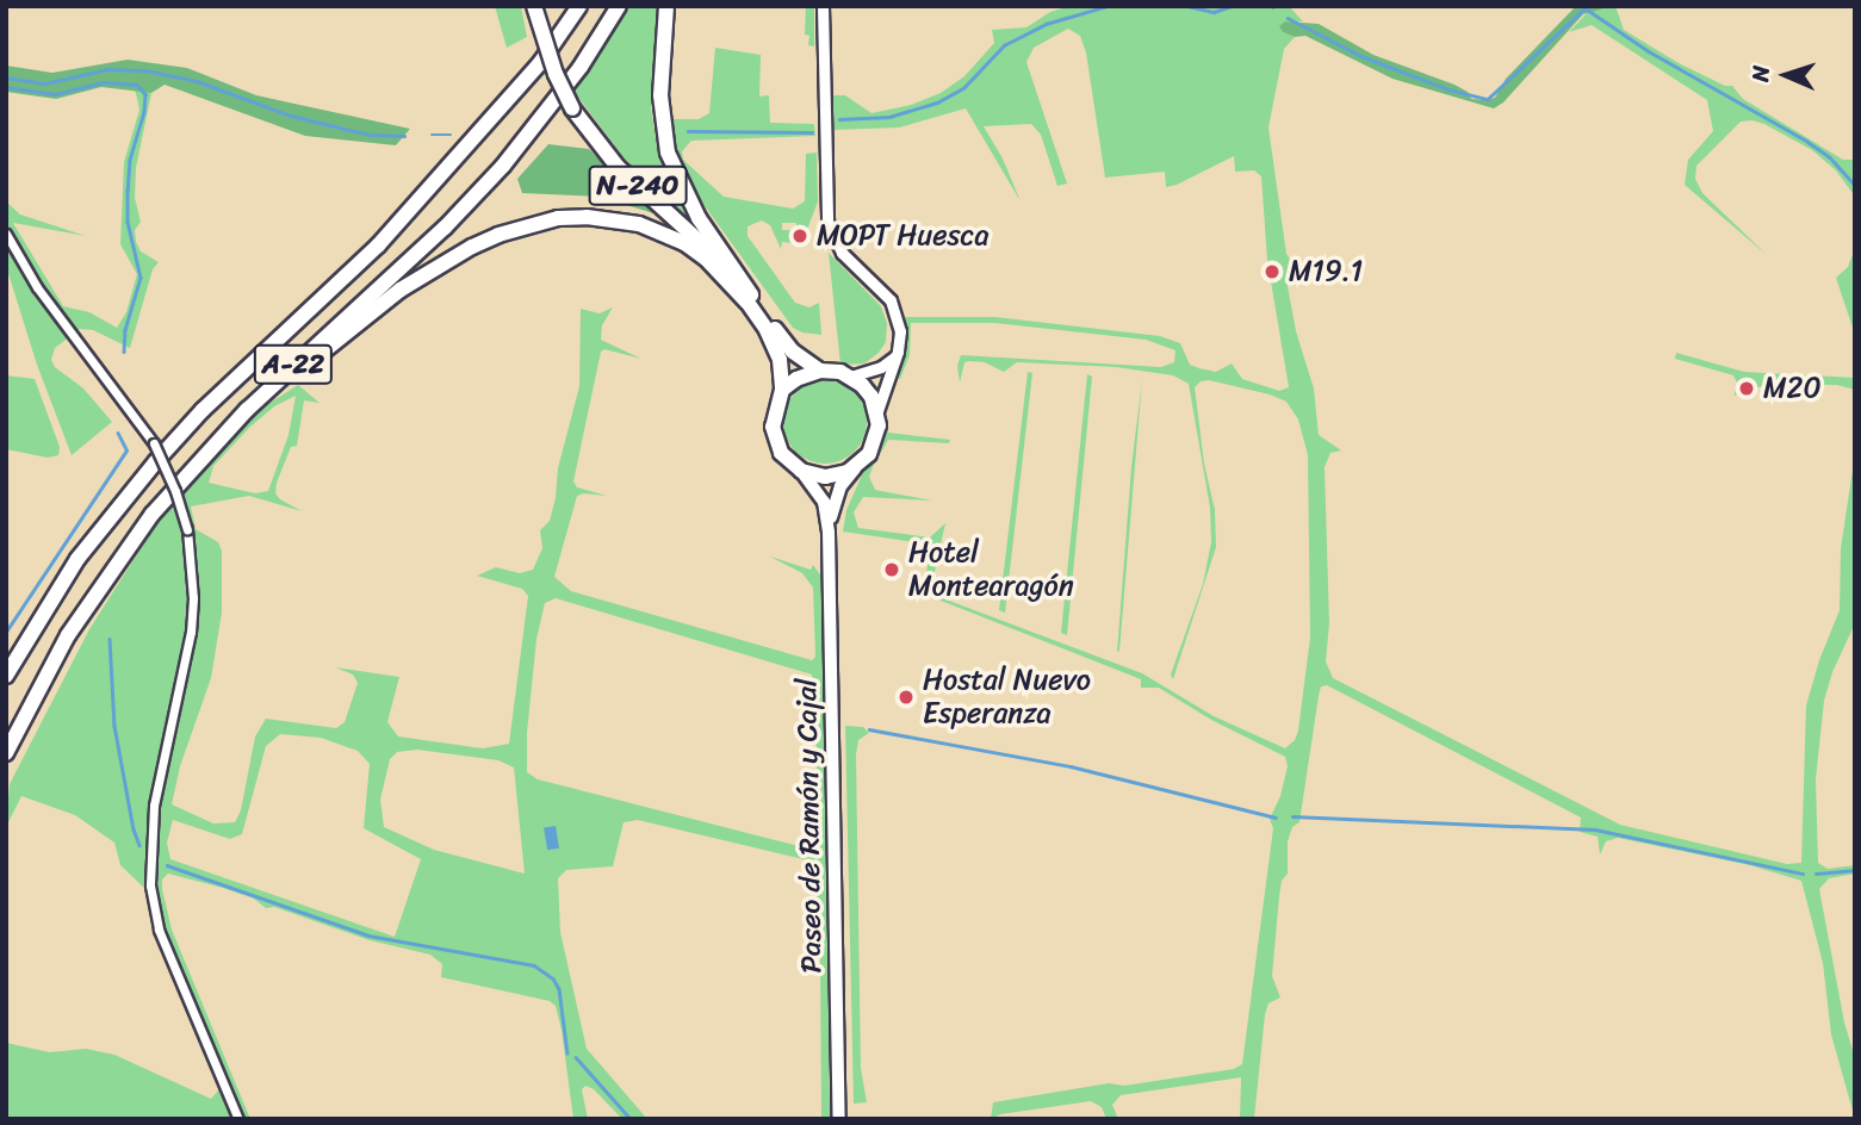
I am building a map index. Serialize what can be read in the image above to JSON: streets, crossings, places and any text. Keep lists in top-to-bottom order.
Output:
{
  "streets": {
    "highway": ["N-240", "A-22"],
    "main road": ["Paseo de Ramón y Cajal"]
  },
  "places": [
    "MOPT Huesca",
    "M19.1",
    "M20",
    "Hotel Montearagón",
    "Hostal Nuevo Esperanza"
  ],
  "north": "left"
}
